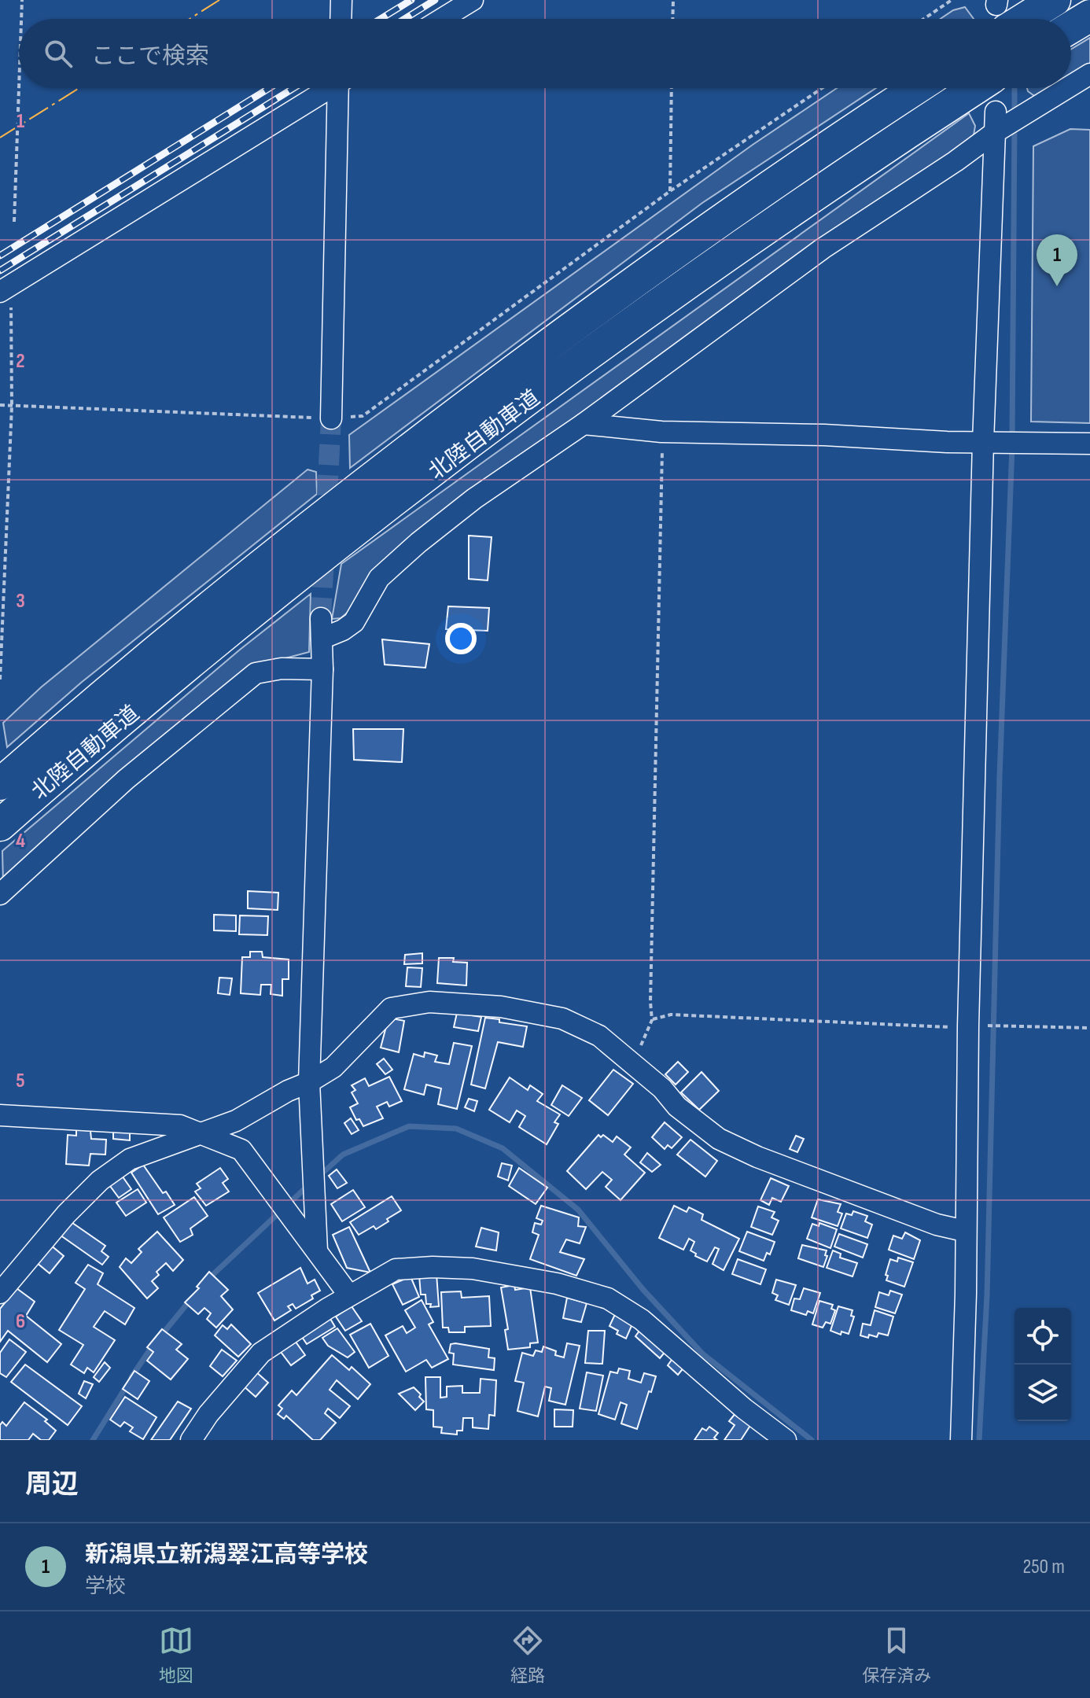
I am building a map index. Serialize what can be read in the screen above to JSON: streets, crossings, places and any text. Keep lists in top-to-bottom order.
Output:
{
  "streets": {
    "highway": ["北陸自動車道"]
  },
  "page": {
    "search": "ここで検索",
    "pins": "1",
    "heading": "周辺",
    "list": [
      {
        "mark": "1",
        "name": "新潟県立新潟翠江高等学校",
        "note": "学校",
        "value": "250 m"
      }
    ],
    "nav": ["地図", "経路", "保存済み"]
  },
  "grid": {
    "rows": [
      "1",
      "2",
      "3",
      "4",
      "5",
      "6"
    ]
  }
}
